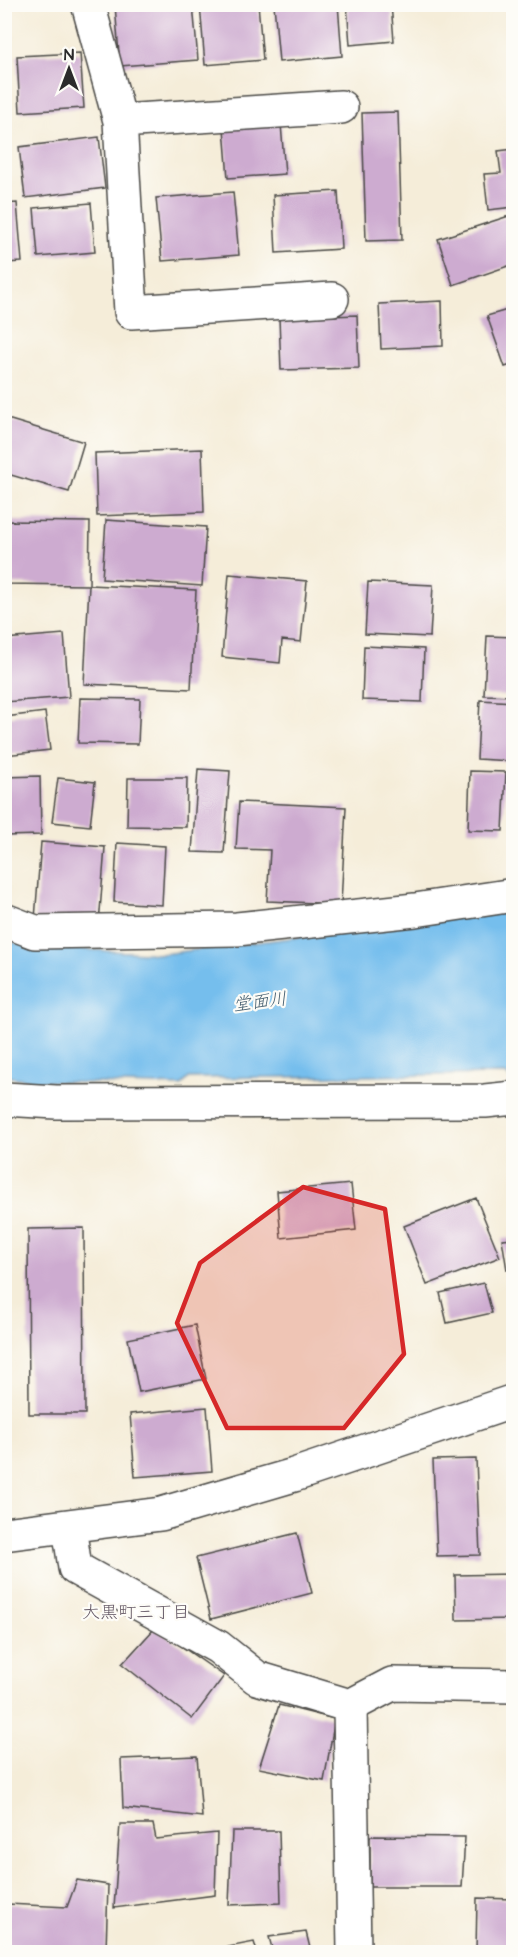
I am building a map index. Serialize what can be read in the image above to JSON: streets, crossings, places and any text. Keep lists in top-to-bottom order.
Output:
{
  "districts": ["大黒町三丁目"],
  "water": ["堂面川"],
  "north": "top"
}
